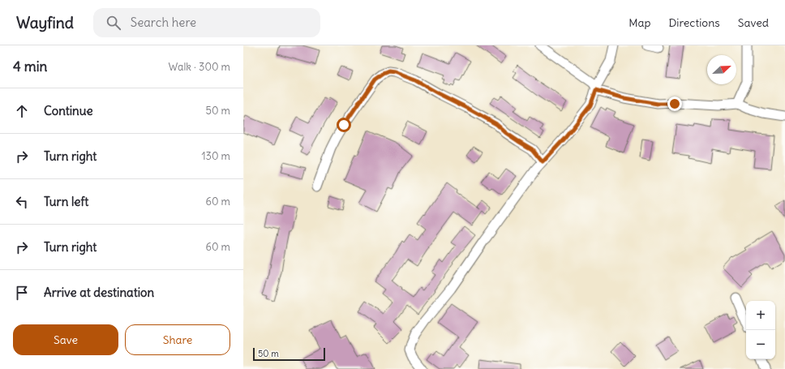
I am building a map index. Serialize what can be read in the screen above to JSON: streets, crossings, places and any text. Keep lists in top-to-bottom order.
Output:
{
  "scale_bar": "50 m",
  "north": "top right",
  "page": {
    "header": "Wayfind",
    "search": "Search here",
    "nav": ["Map", "Directions", "Saved"],
    "heading": ["4 min", "Walk · 300 m"],
    "list": [
      ["Continue", "50 m"],
      ["Turn right", "130 m"],
      ["Turn left", "60 m"],
      ["Turn right", "60 m"],
      "Arrive at destination"
    ],
    "map_buttons": ["+", "−"],
    "buttons": ["Save", "Share"],
    "scale": "50 m"
  }
}
